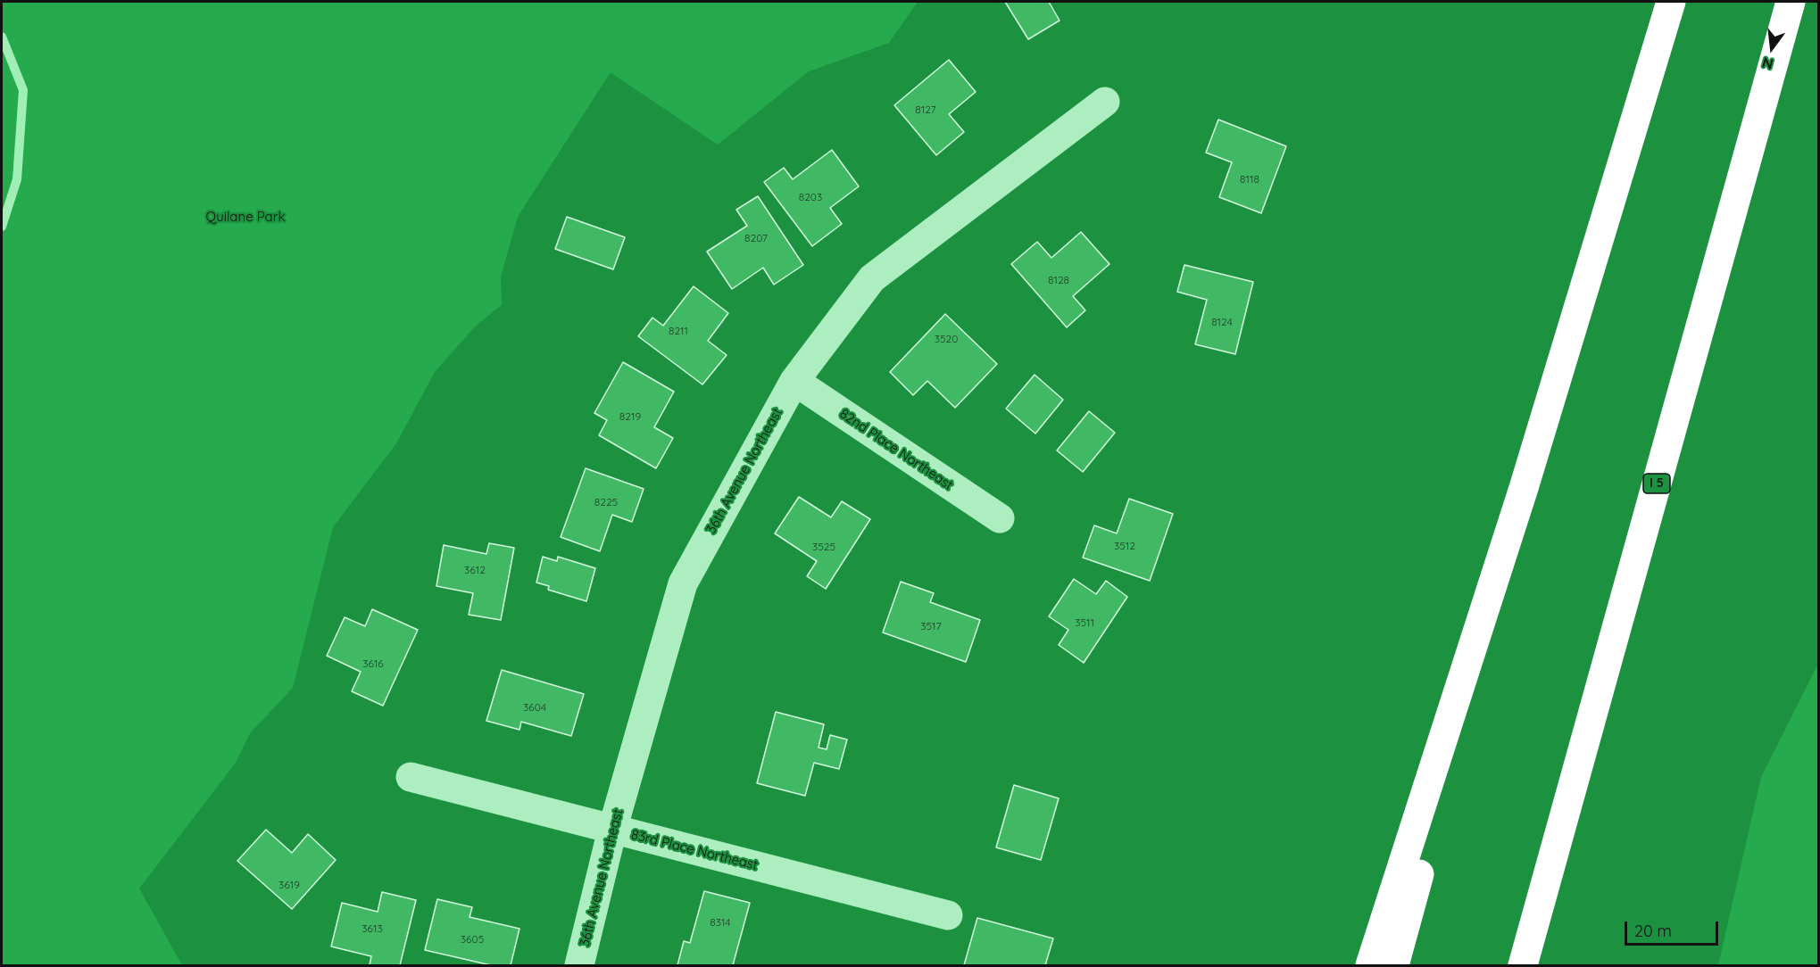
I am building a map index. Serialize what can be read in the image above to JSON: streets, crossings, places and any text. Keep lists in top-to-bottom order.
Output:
{
  "streets": {
    "highway": ["I 5"],
    "street": ["82nd Place Northeast", "36th Avenue Northeast", "83rd Place Northeast"]
  },
  "crossings": [
    ["82nd Place Northeast", "36th Avenue Northeast"],
    ["36th Avenue Northeast", "83rd Place Northeast"]
  ],
  "parks": ["Quilane Park"],
  "house_numbers": [
    "8127",
    "8118",
    "8203",
    "8207",
    "8128",
    "8124",
    "8211",
    "3520",
    "8219",
    "8225",
    "3512",
    "3525",
    "3612",
    "3511",
    "3517",
    "3616",
    "3604",
    "3619",
    "8314",
    "3613",
    "3605"
  ],
  "scale_bar": "20 m",
  "north": "bottom"
}
